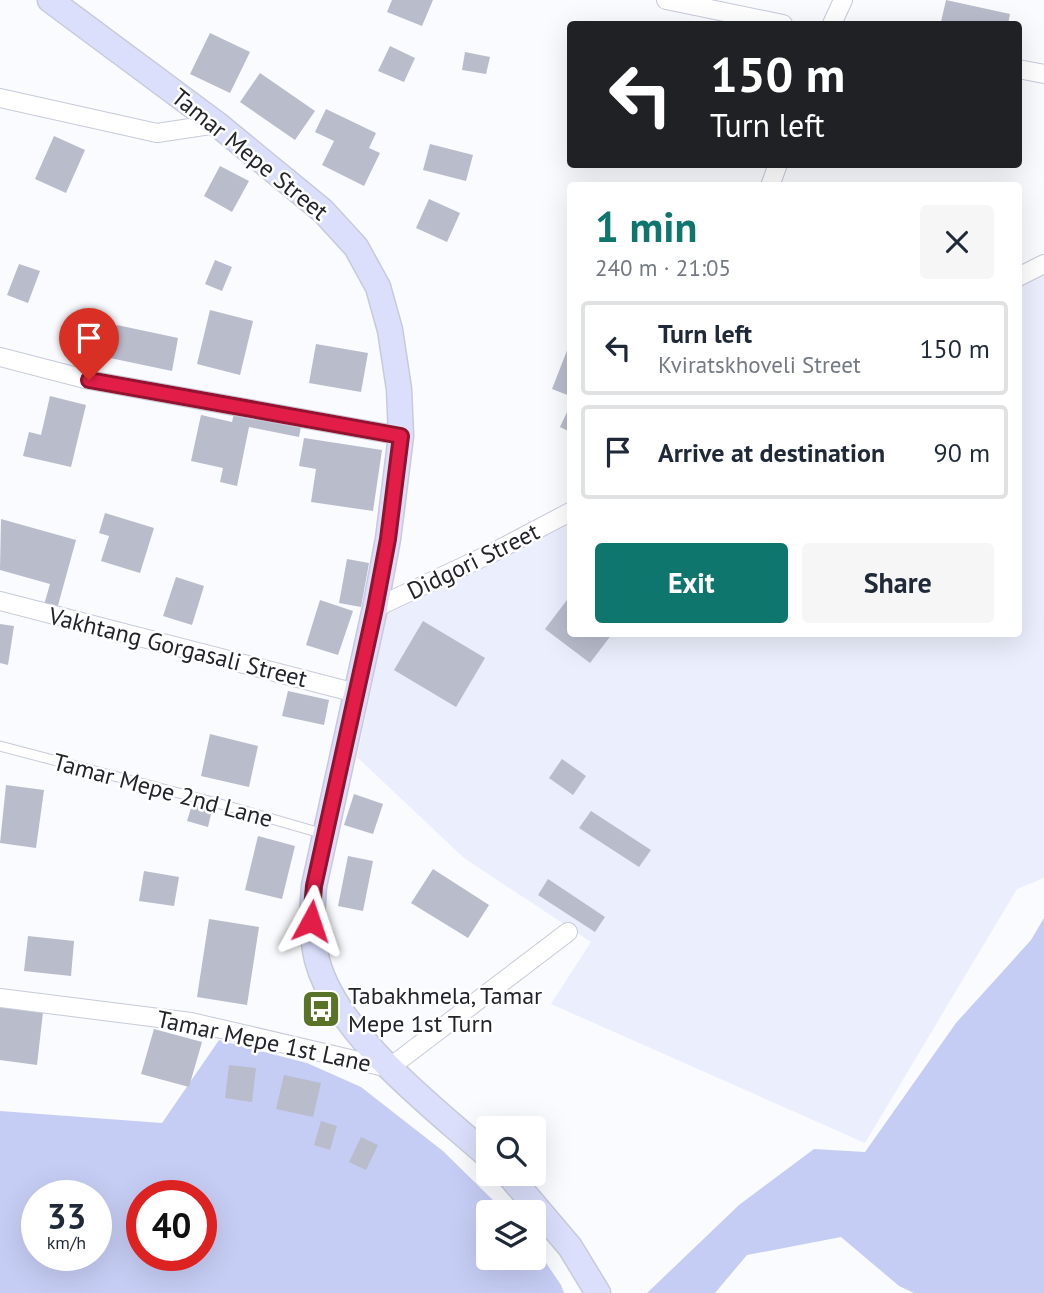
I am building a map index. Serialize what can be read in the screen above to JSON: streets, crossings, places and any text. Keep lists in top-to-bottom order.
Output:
{
  "streets": {
    "street": [
      "Tamar Mepe Street",
      "Didgori Street",
      "Vakhtang Gorgasali Street",
      "Tamar Mepe 1st Lane"
    ],
    "lane": ["Tamar Mepe 2nd Lane"]
  },
  "crossings": [
    ["Tamar Mepe Street", "Didgori Street"],
    ["Tamar Mepe Street", "Vakhtang Gorgasali Street"],
    ["Tamar Mepe Street", "Tamar Mepe 2nd Lane"],
    ["Tamar Mepe Street", "Tamar Mepe 1st Lane"]
  ],
  "places": {
    "bus stop": ["Tabakhmela, Tamar Mepe 1st Turn"]
  },
  "page": {
    "turn": ["150 m", "Turn left"],
    "heading": ["1 min", "240 m · 21:05"],
    "list": [
      {
        "name": "Turn left",
        "note": "Kviratskhoveli Street",
        "value": "150 m"
      },
      {
        "name": "Arrive at destination",
        "value": "90 m"
      }
    ],
    "buttons": ["Exit", "Share"],
    "speed": "33 km/h",
    "limit": "40"
  }
}
